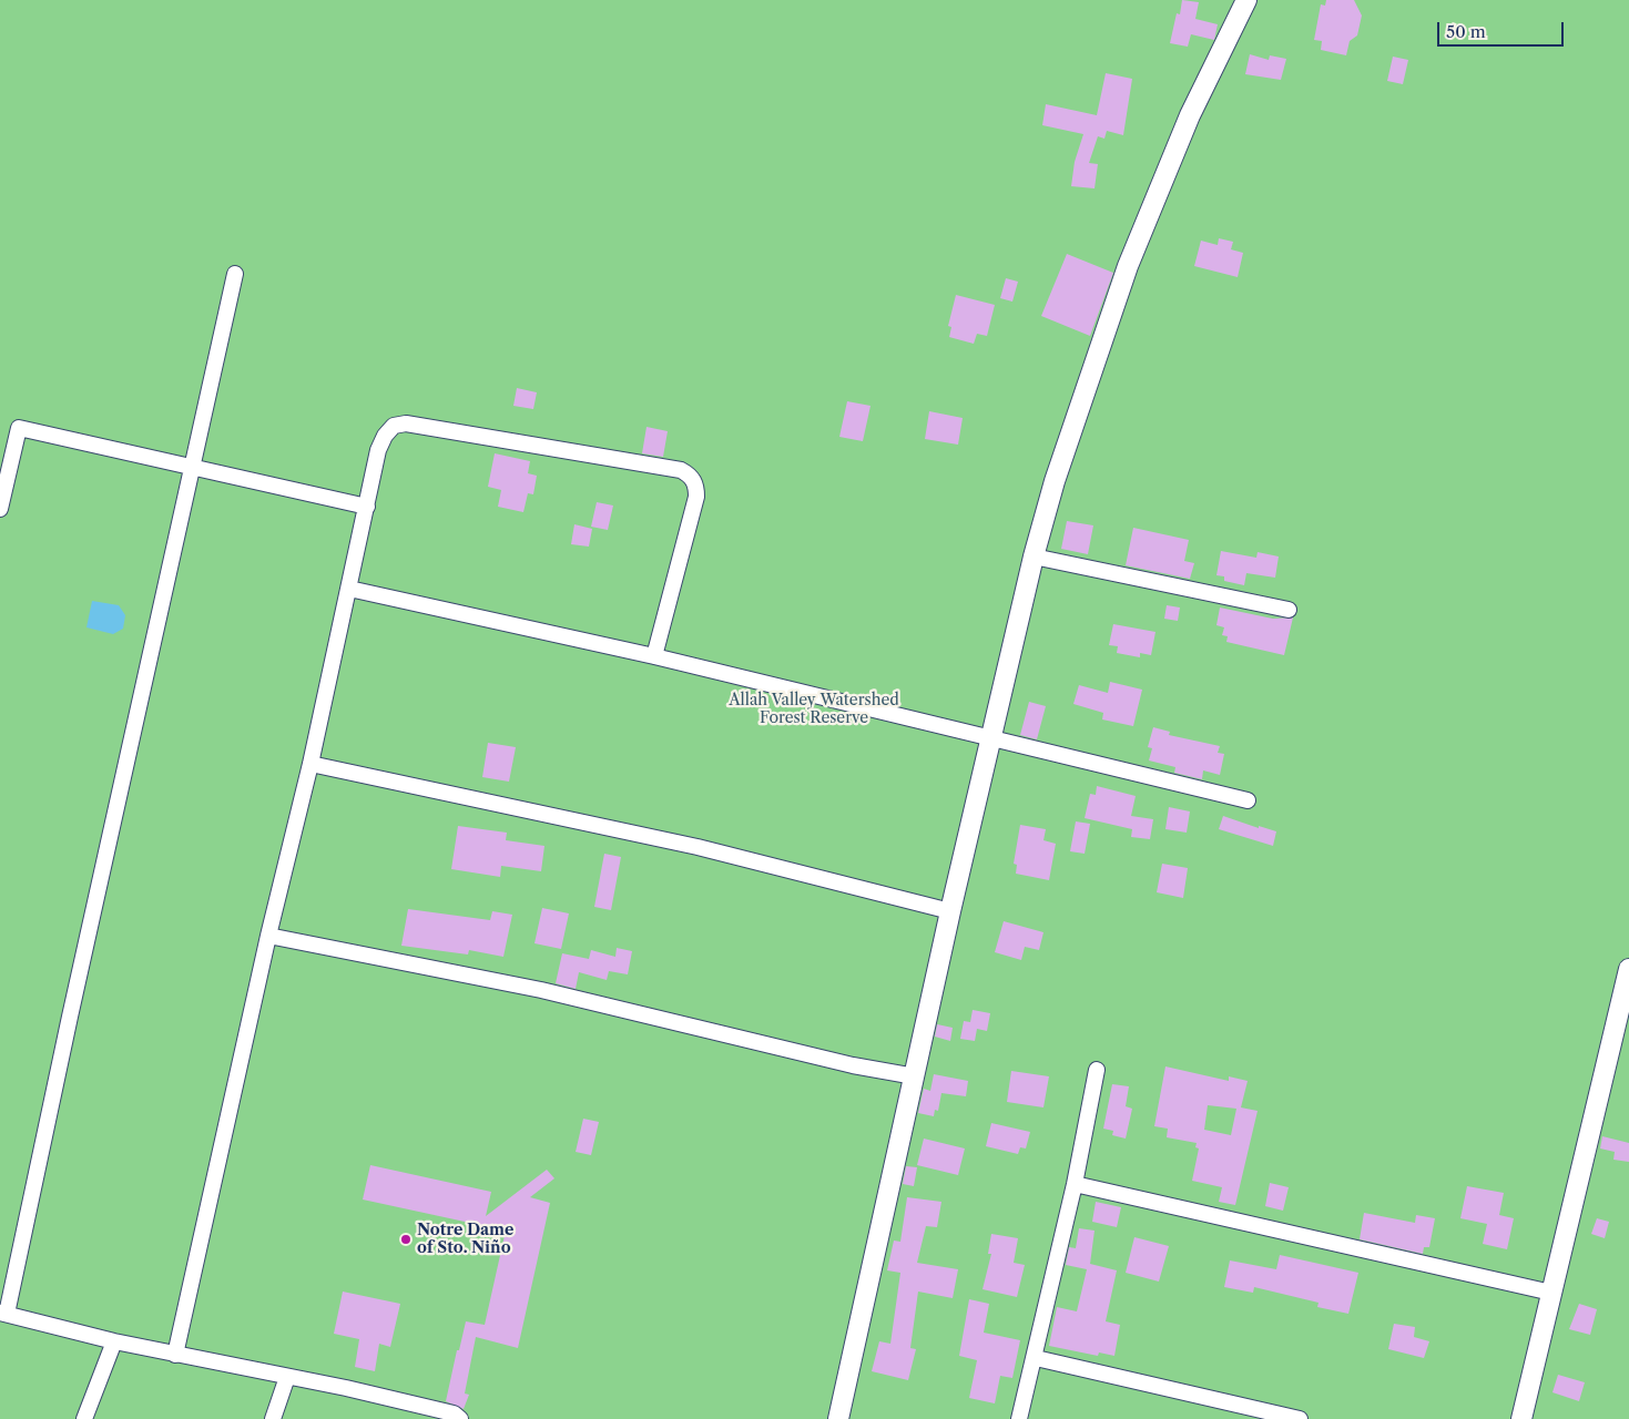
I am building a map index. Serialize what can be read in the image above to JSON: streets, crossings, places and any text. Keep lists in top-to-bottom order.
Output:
{
  "parks": ["Allah Valley Watershed Forest Reserve"],
  "places": ["Notre Dame of Sto. Niño"],
  "scale_bar": "50 m"
}
